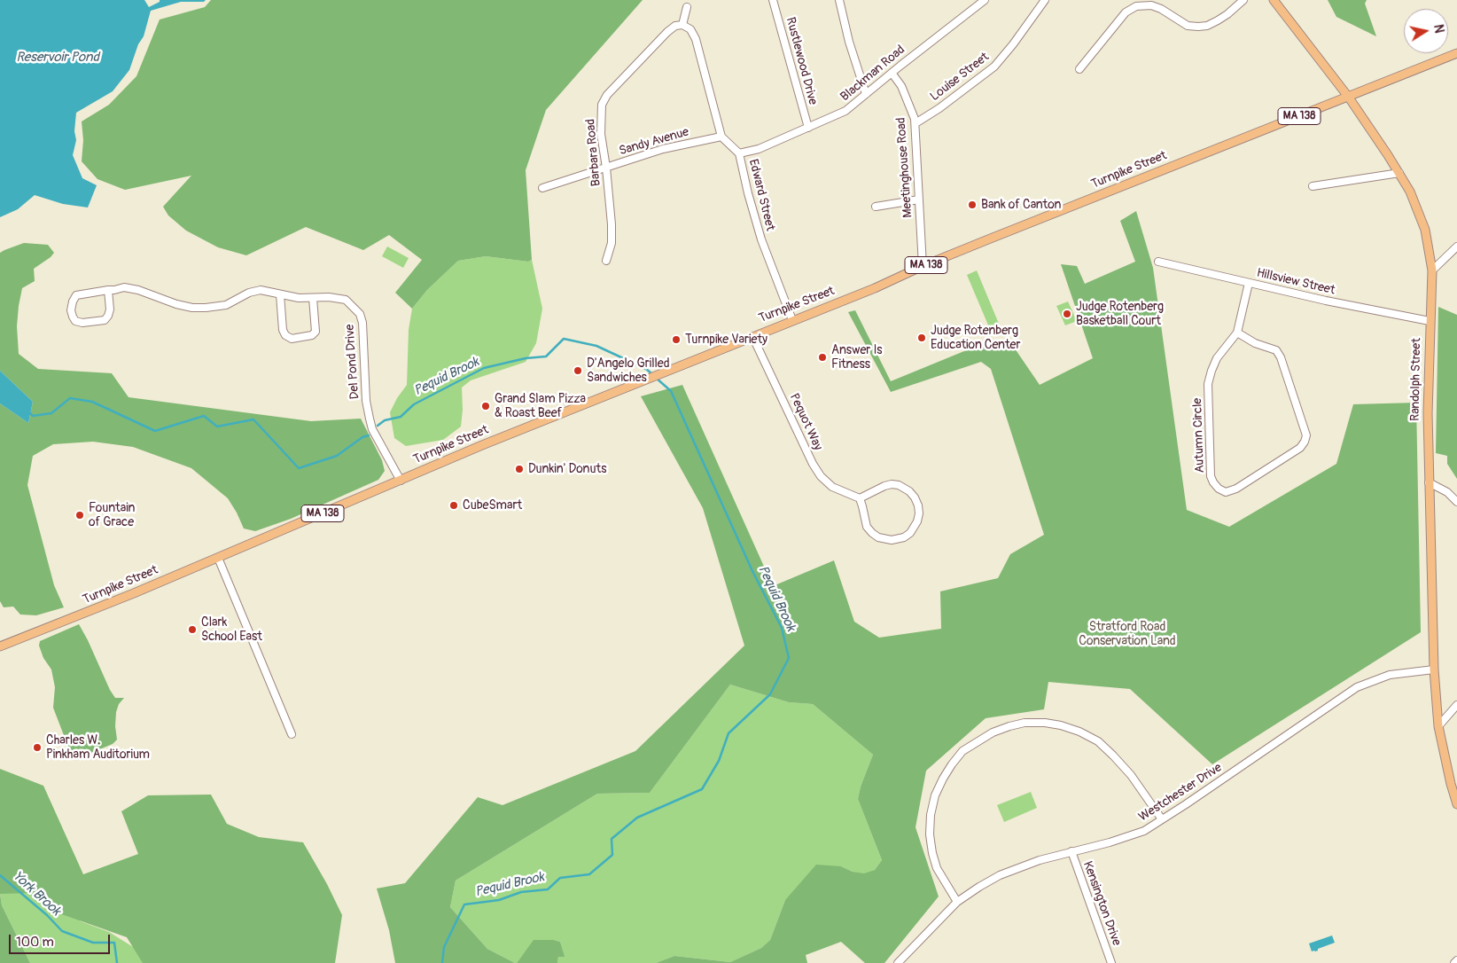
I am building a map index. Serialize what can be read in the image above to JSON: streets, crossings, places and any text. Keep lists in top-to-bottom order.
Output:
{
  "streets": {
    "main road": ["MA 138", "Turnpike Street", "Randolph Street"],
    "street": [
      "Rustlewood Drive",
      "Blackman Road",
      "Louise Street",
      "Sandy Avenue",
      "Barbara Road",
      "Meetinghouse Road",
      "Edward Street",
      "Hillsview Street",
      "Del Pond Drive",
      "Pequot Way",
      "Autumn Circle",
      "Westchester Drive",
      "Kensington Drive"
    ]
  },
  "crossings": [
    ["Rustlewood Drive", "Blackman Road"],
    ["Blackman Road", "Meetinghouse Road"],
    ["Blackman Road", "Edward Street"],
    ["Louise Street", "Meetinghouse Road"],
    ["Sandy Avenue", "Barbara Road"],
    ["Sandy Avenue", "Edward Street"],
    ["Meetinghouse Road", "Turnpike Street"],
    ["Turnpike Street", "Edward Street"],
    ["Turnpike Street", "Del Pond Drive"],
    ["Turnpike Street", "Randolph Street"],
    ["Turnpike Street", "Pequot Way"],
    ["Hillsview Street", "Randolph Street"],
    ["Hillsview Street", "Autumn Circle"],
    ["Randolph Street", "Westchester Drive"],
    ["Westchester Drive", "Kensington Drive"]
  ],
  "water": ["Reservoir Pond", "Pequid Brook", "York Brook"],
  "parks": ["Stratford Road Conservation Land"],
  "places": [
    "Bank of Canton",
    "Judge Rotenberg Basketball Court",
    "Judge Rotenberg Education Center",
    "Turnpike Variety",
    "Answer Is Fitness",
    "D'Angelo Grilled Sandwiches",
    "Grand Slam Pizza & Roast Beef",
    "Dunkin' Donuts",
    "CubeSmart",
    "Fountain of Grace",
    "Clark School East",
    "Charles W. Pinkham Auditorium"
  ],
  "scale_bar": "100 m",
  "north": "right"
}
